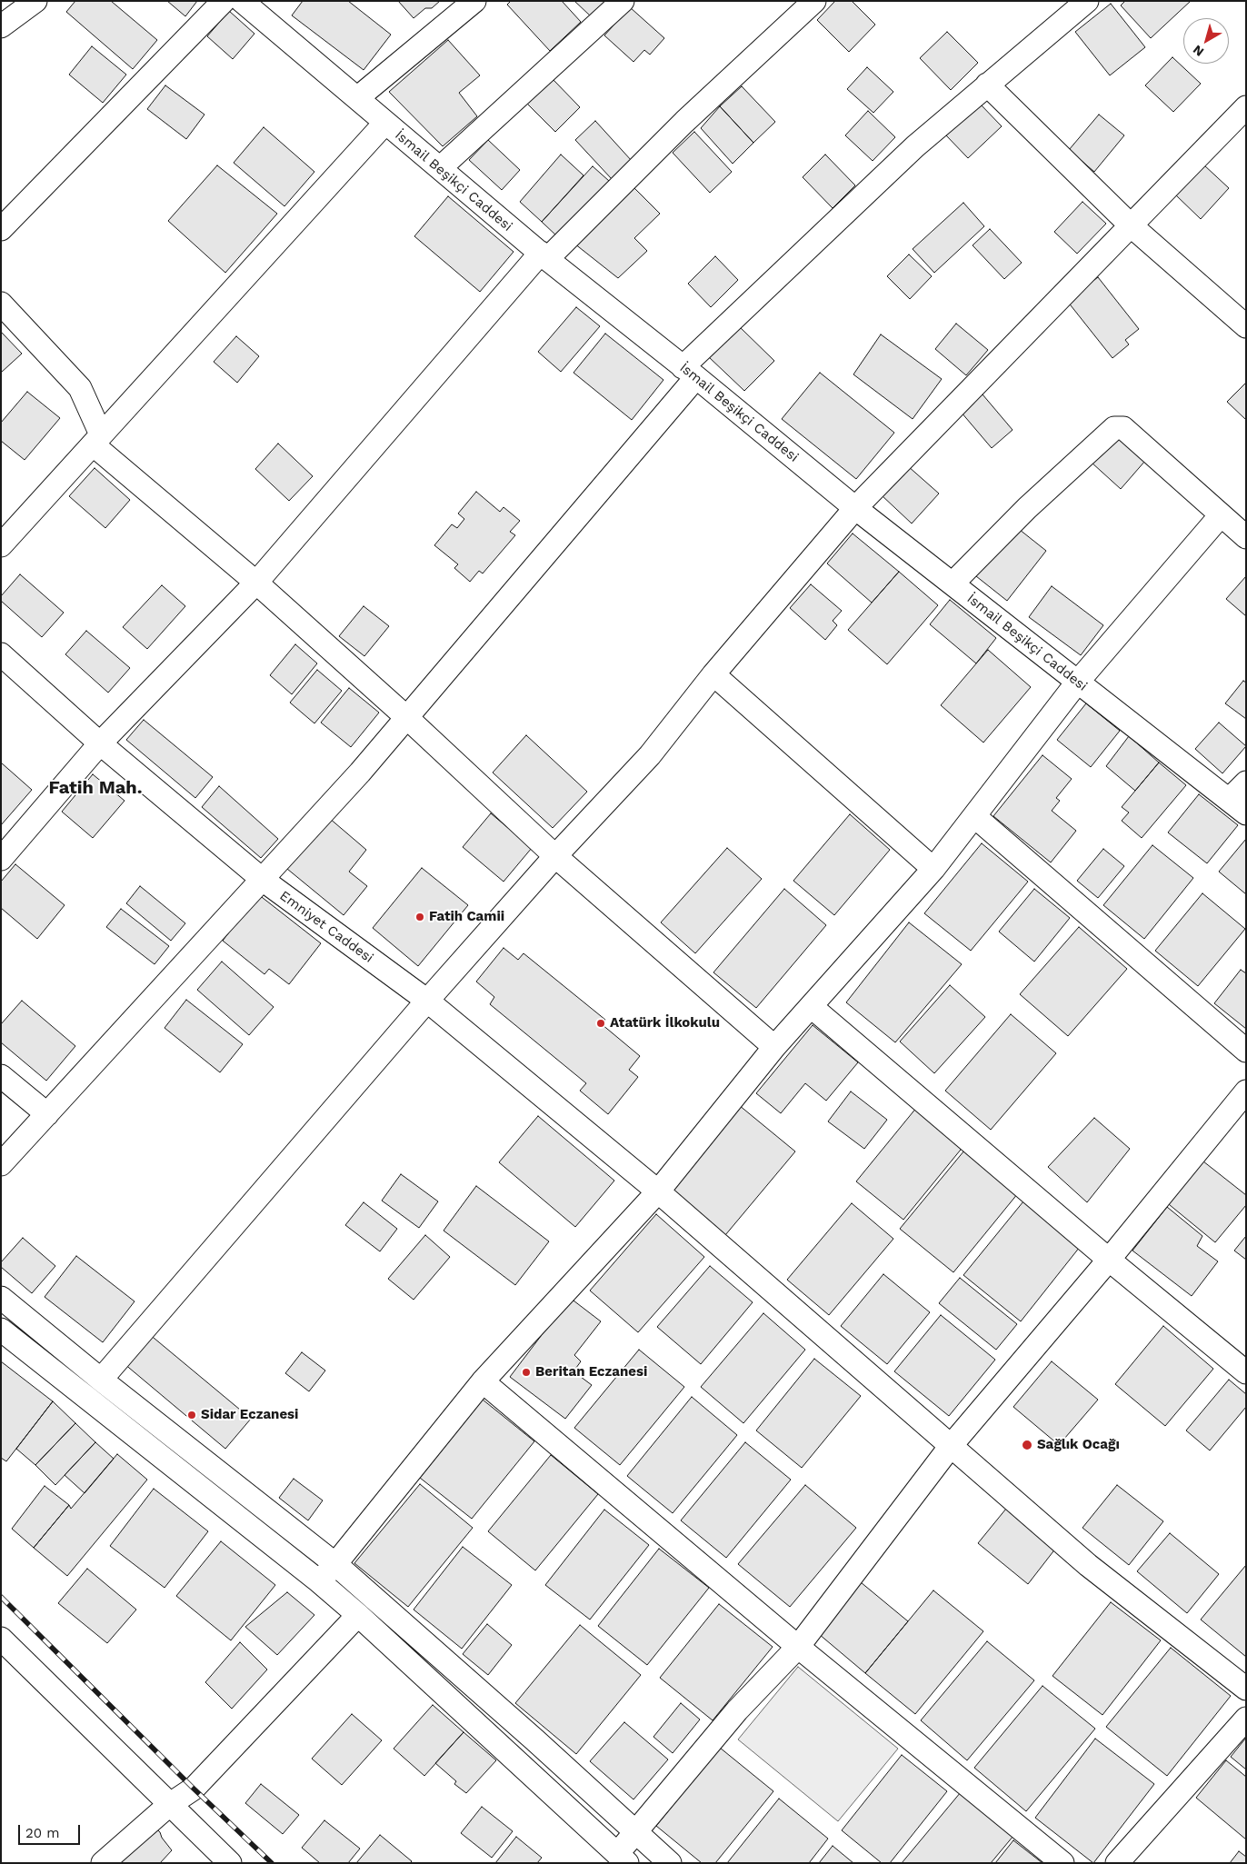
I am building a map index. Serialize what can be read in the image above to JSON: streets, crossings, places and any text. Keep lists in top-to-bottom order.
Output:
{
  "streets": {
    "street": ["İsmail Beşikçi Caddesi", "Emniyet Caddesi"]
  },
  "districts": ["Fatih Mah."],
  "places": [
    "Fatih Camii",
    "Atatürk İlkokulu",
    "Beritan Eczanesi",
    "Sidar Eczanesi",
    "Sağlık Ocağı"
  ],
  "scale_bar": "20 m",
  "north": "bottom left"
}
